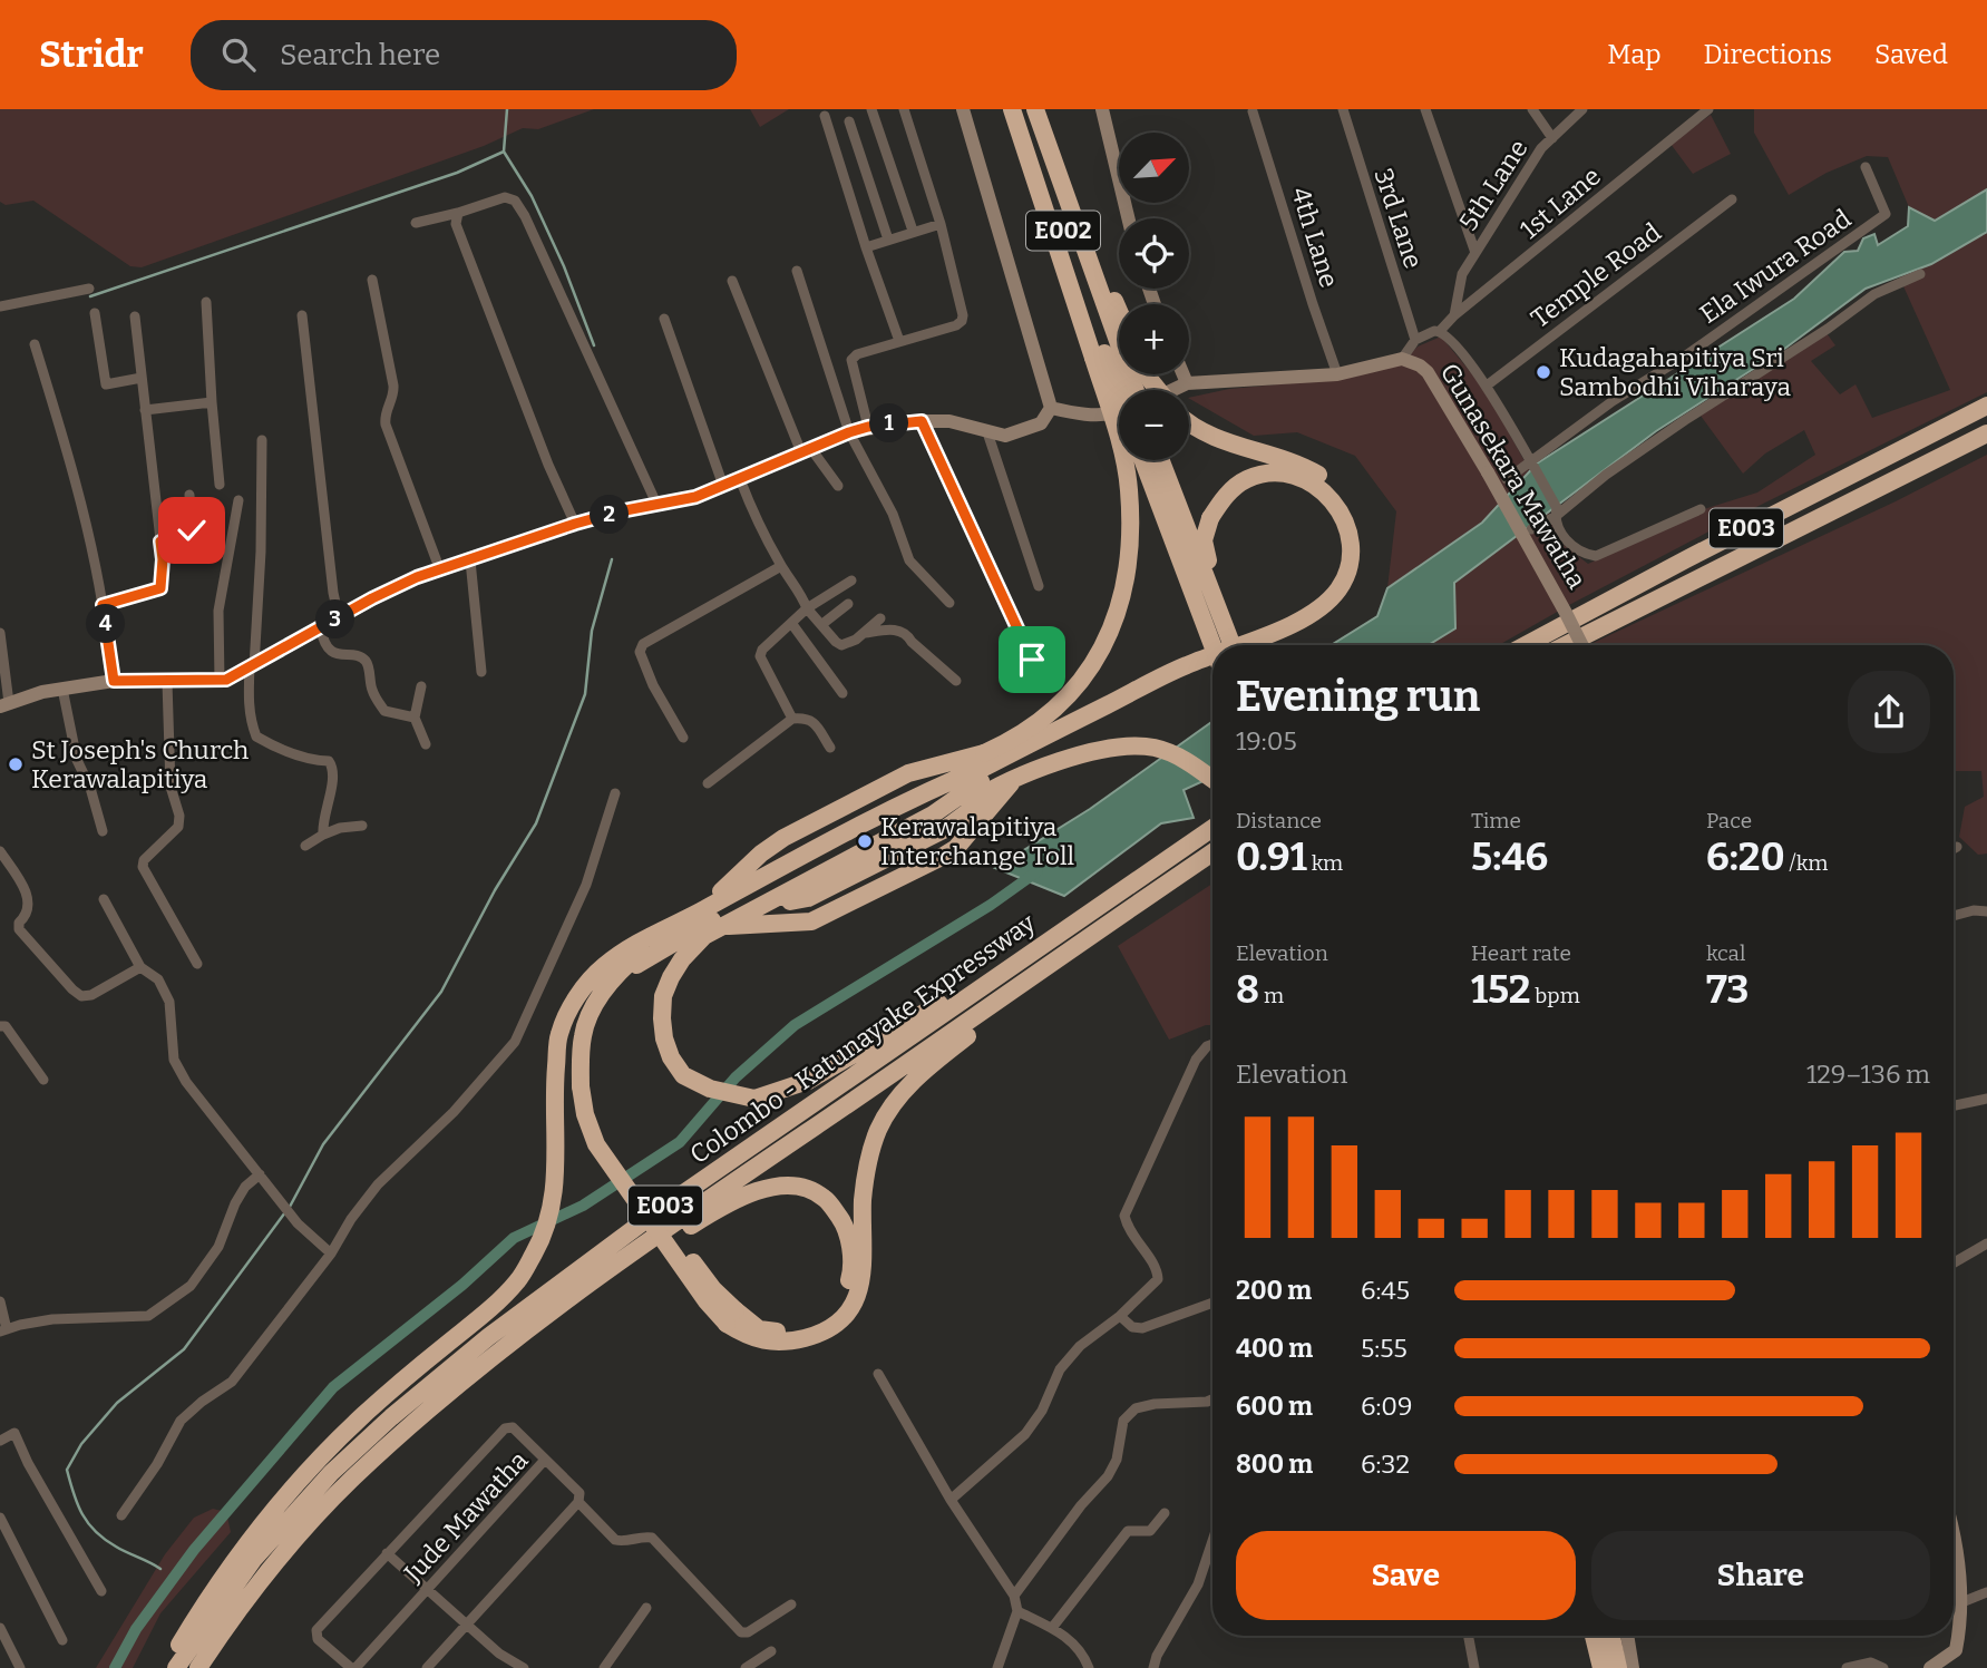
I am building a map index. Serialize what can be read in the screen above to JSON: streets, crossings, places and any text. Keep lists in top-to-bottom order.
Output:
{
  "streets": {
    "highway": ["E002", "E003", "Colombo - Katunayake Expressway"],
    "street": [
      "5th Lane",
      "1st Lane",
      "3rd Lane",
      "4th Lane",
      "Ela Iwura Road",
      "Temple Road",
      "Gunasekara Mawatha",
      "Jude Mawatha"
    ]
  },
  "crossings": [
    ["5th Lane", "1st Lane"],
    ["4th Lane", "Gunasekara Mawatha"]
  ],
  "places": ["Kudagahapitiya Sri Sambodhi Viharaya", "St Joseph's Church Kerawalapitiya", "Kerawalapitiya Interchange Toll"],
  "north": "top right",
  "page": {
    "header": "Stridr",
    "search": "Search here",
    "nav": ["Map", "Directions", "Saved"],
    "map_buttons": ["+", "−"],
    "pins": [
      "1",
      "2",
      "3",
      "4"
    ],
    "heading": ["Evening run", "19:05"],
    "stats": [
      ["Distance", "0.91 km"],
      ["Time", "5:46"],
      ["Pace", "6:20 /km"],
      ["Elevation", "8 m"],
      ["Heart rate", "152 bpm"],
      ["kcal", "73"]
    ],
    "chart": ["Elevation", "129–136 m"],
    "list": [
      {
        "name": "200 m",
        "note": "6:45"
      },
      {
        "name": "400 m",
        "note": "5:55"
      },
      {
        "name": "600 m",
        "note": "6:09"
      },
      {
        "name": "800 m",
        "note": "6:32"
      }
    ],
    "buttons": ["Save", "Share"]
  }
}
